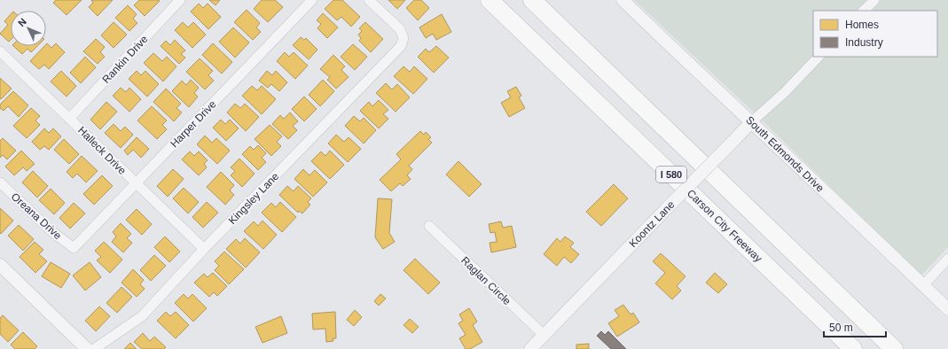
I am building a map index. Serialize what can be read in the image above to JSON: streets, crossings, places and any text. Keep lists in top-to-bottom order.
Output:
{
  "streets": {
    "highway": ["I 580", "Carson City Freeway"],
    "street": [
      "Rankin Drive",
      "Harper Drive",
      "Halleck Drive",
      "South Edmonds Drive",
      "Kingsley Lane",
      "Oreana Drive",
      "Koontz Lane",
      "Raglan Circle"
    ]
  },
  "crossings": [
    ["Rankin Drive", "Halleck Drive"],
    ["Harper Drive", "Halleck Drive"],
    ["Harper Drive", "Oreana Drive"],
    ["Halleck Drive", "Kingsley Lane"],
    ["South Edmonds Drive", "Koontz Lane"],
    ["Koontz Lane", "Raglan Circle"]
  ],
  "legend": ["Homes", "Industry"],
  "scale_bar": "50 m",
  "north": "top left"
}
